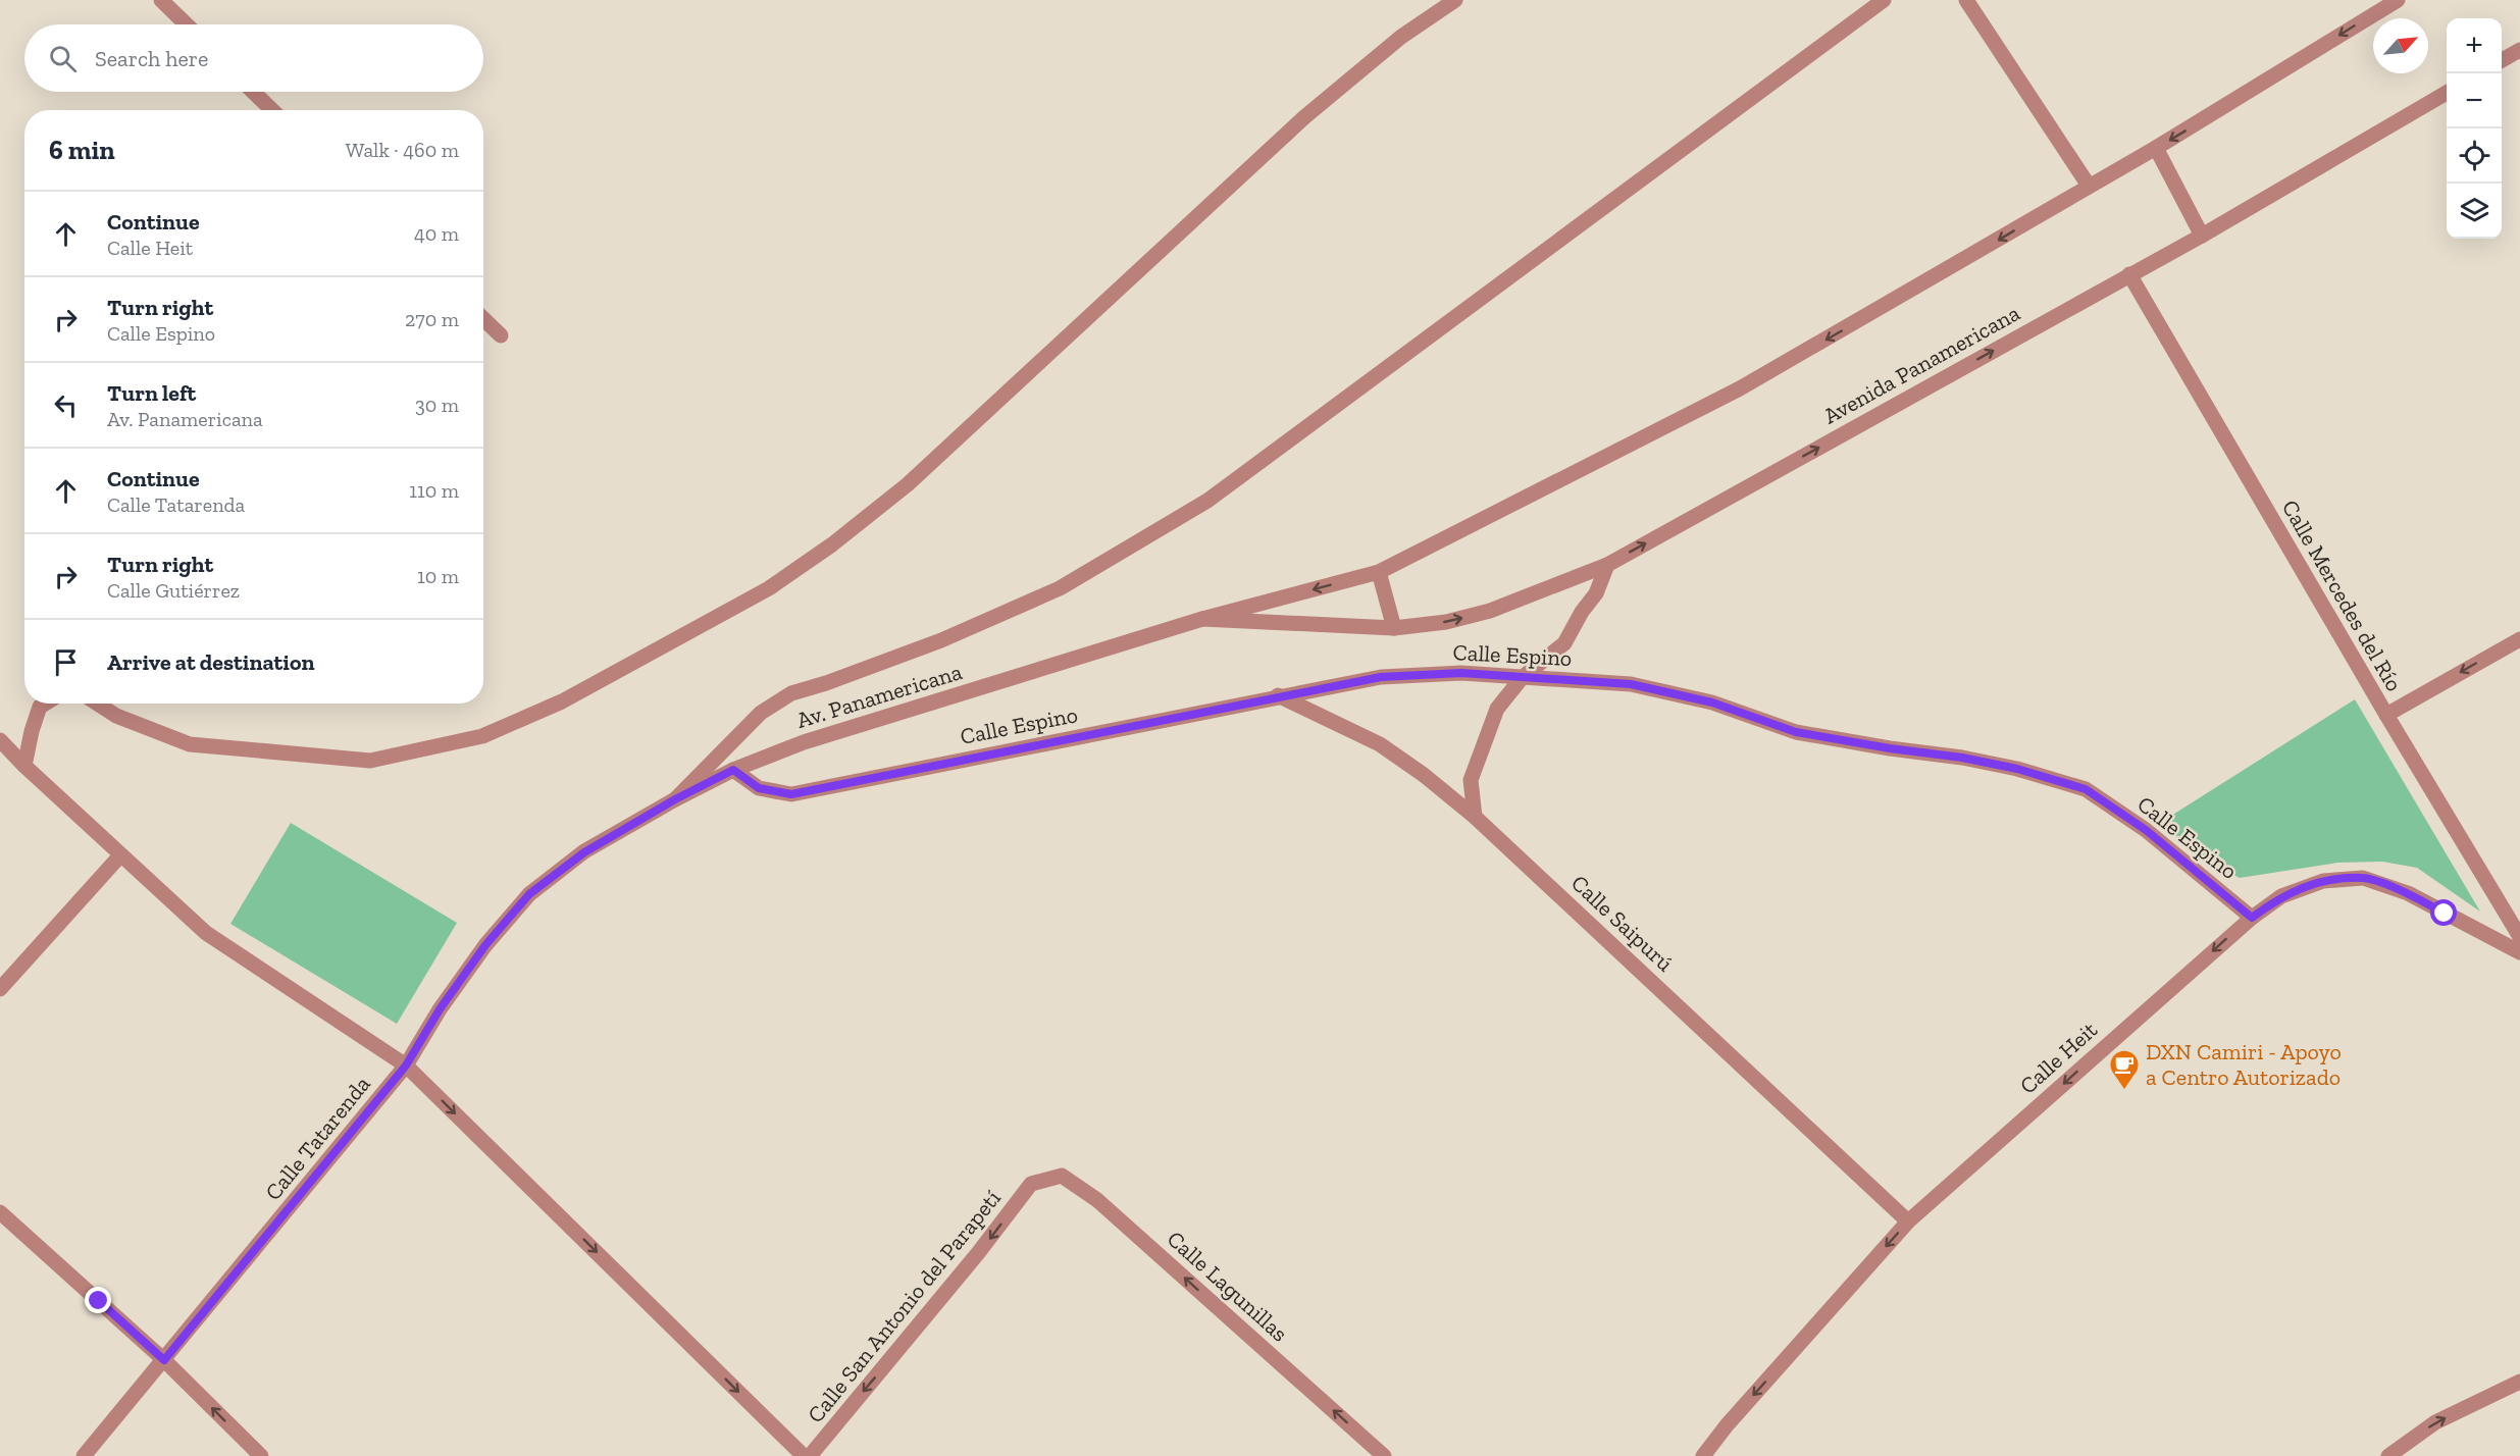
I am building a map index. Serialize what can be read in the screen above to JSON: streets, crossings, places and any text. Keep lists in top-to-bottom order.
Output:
{
  "streets": {
    "street": [
      "Avenida Panamericana",
      "Calle Mercedes del Río",
      "Calle Espino",
      "Av. Panamericana",
      "Calle Saipurú",
      "Calle Heit",
      "Calle Tatarenda",
      "Calle Lagunillas",
      "Calle San Antonio del Parapetí"
    ]
  },
  "crossings": [
    ["Avenida Panamericana", "Calle Mercedes del Río"],
    ["Avenida Panamericana", "Av. Panamericana"],
    ["Calle Espino", "Av. Panamericana"],
    ["Calle Espino", "Calle Saipurú"],
    ["Calle Espino", "Calle Heit"],
    ["Av. Panamericana", "Calle Tatarenda"],
    ["Calle Saipurú", "Calle Heit"],
    ["Calle Lagunillas", "Calle San Antonio del Parapetí"]
  ],
  "one_way": ["Calle Heit", "Calle Lagunillas", "Calle San Antonio del Parapetí"],
  "places": {
    "cafe": ["DXN Camiri - Apoyo a Centro Autorizado"]
  },
  "north": "top right",
  "page": {
    "map_buttons": ["+", "−"],
    "search": "Search here",
    "heading": ["6 min", "Walk · 460 m"],
    "list": [
      ["Continue", "Calle Heit", "40 m"],
      ["Turn right", "Calle Espino", "270 m"],
      ["Turn left", "Av. Panamericana", "30 m"],
      ["Continue", "Calle Tatarenda", "110 m"],
      ["Turn right", "Calle Gutiérrez", "10 m"],
      "Arrive at destination"
    ]
  }
}
